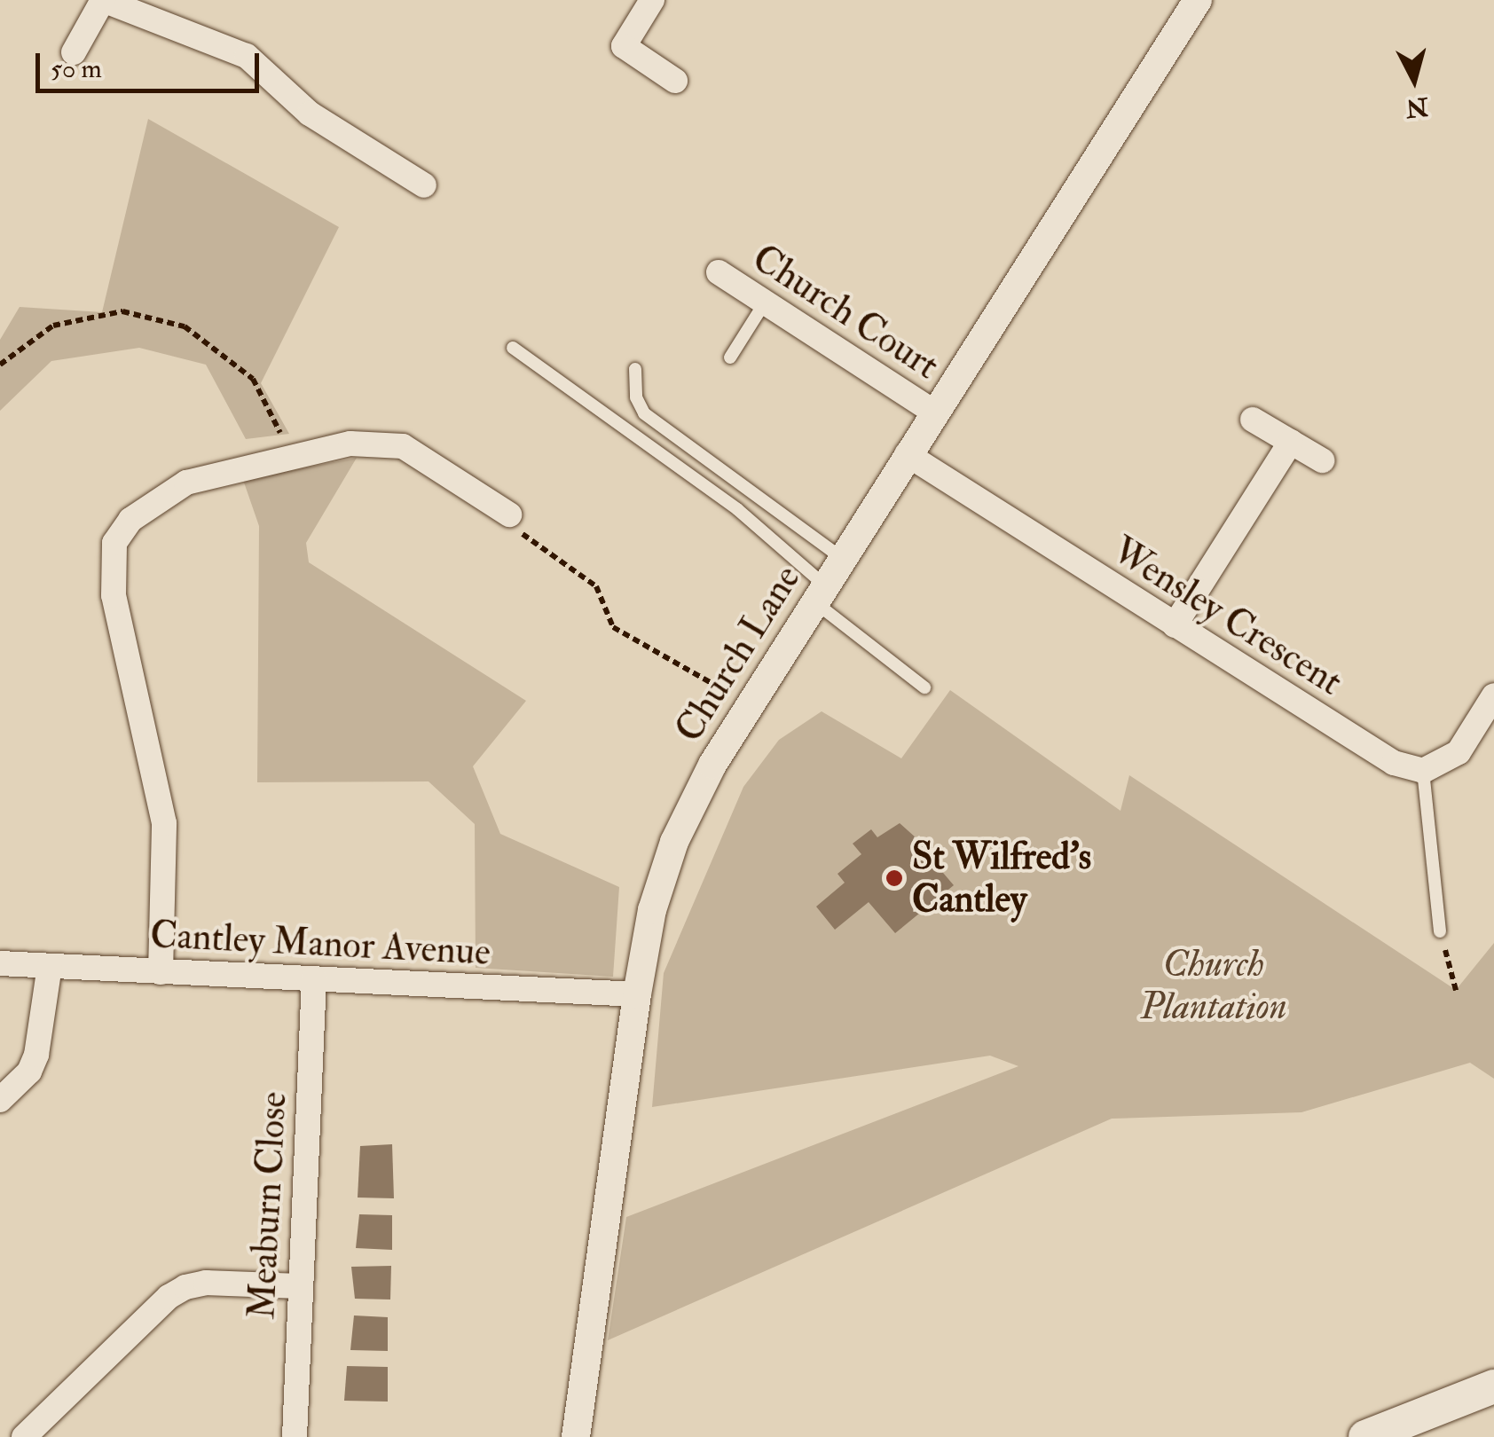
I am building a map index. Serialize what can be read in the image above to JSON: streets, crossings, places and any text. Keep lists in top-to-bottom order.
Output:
{
  "streets": {
    "street": [
      "Church Court",
      "Wensley Crescent",
      "Church Lane",
      "Cantley Manor Avenue",
      "Meaburn Close"
    ]
  },
  "crossings": [
    ["Church Court", "Church Lane"],
    ["Wensley Crescent", "Church Lane"],
    ["Church Lane", "Cantley Manor Avenue"],
    ["Cantley Manor Avenue", "Meaburn Close"]
  ],
  "parks": ["Church Plantation"],
  "places": ["St Wilfred's Cantley"],
  "scale_bar": "50 m",
  "north": "bottom"
}
